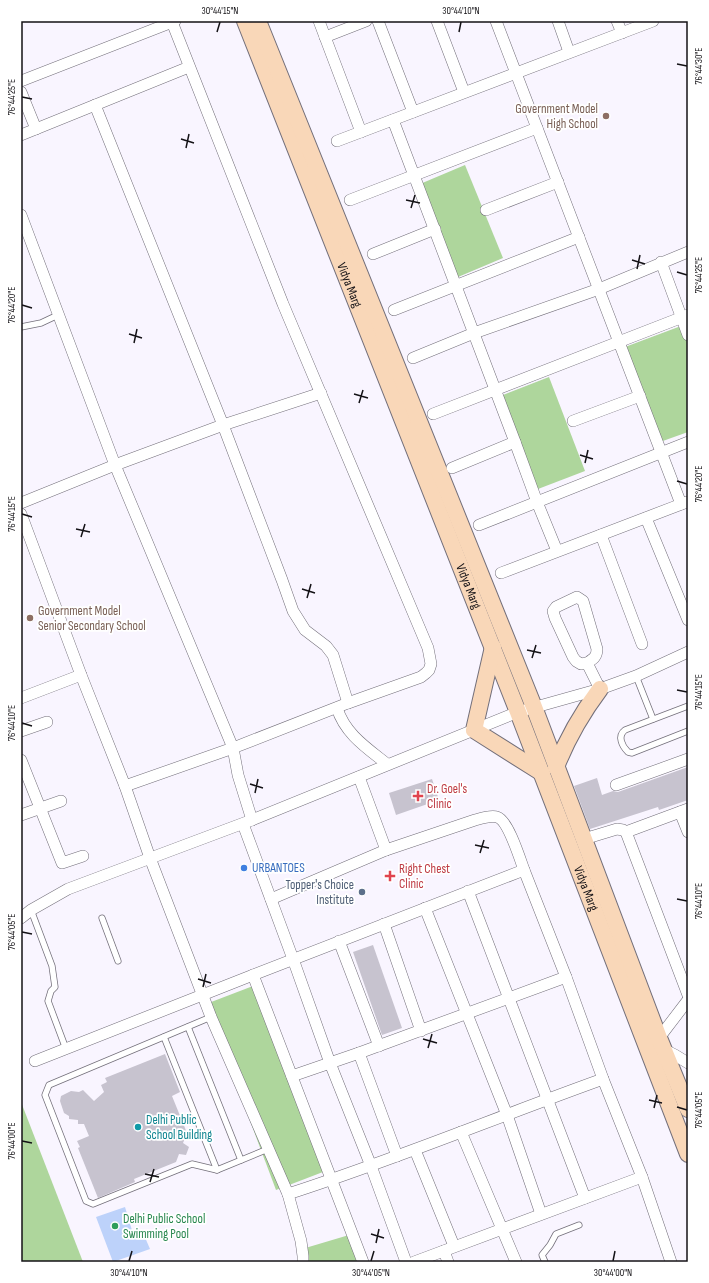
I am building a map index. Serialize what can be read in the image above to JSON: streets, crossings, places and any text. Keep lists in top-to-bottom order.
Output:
{
  "streets": {
    "main road": ["Vidya Marg"]
  },
  "places": {
    "other": [
      "Government Model High School",
      "Government Model Senior Secondary School",
      "URBANTOES",
      "Topper's Choice Institute",
      "Delhi Public School Building",
      "Delhi Public School Swimming Pool"
    ],
    "health": ["Dr. Goel's Clinic", "Right Chest Clinic"]
  },
  "coordinates": [
    "30°44'15\"N",
    "30°44'10\"N",
    "76°44'30\"E",
    "76°44'25\"E",
    "76°44'20\"E",
    "76°44'15\"E",
    "76°44'10\"E",
    "76°44'05\"E",
    "76°44'00\"E",
    "30°44'05\"N",
    "30°44'00\"N"
  ]
}
